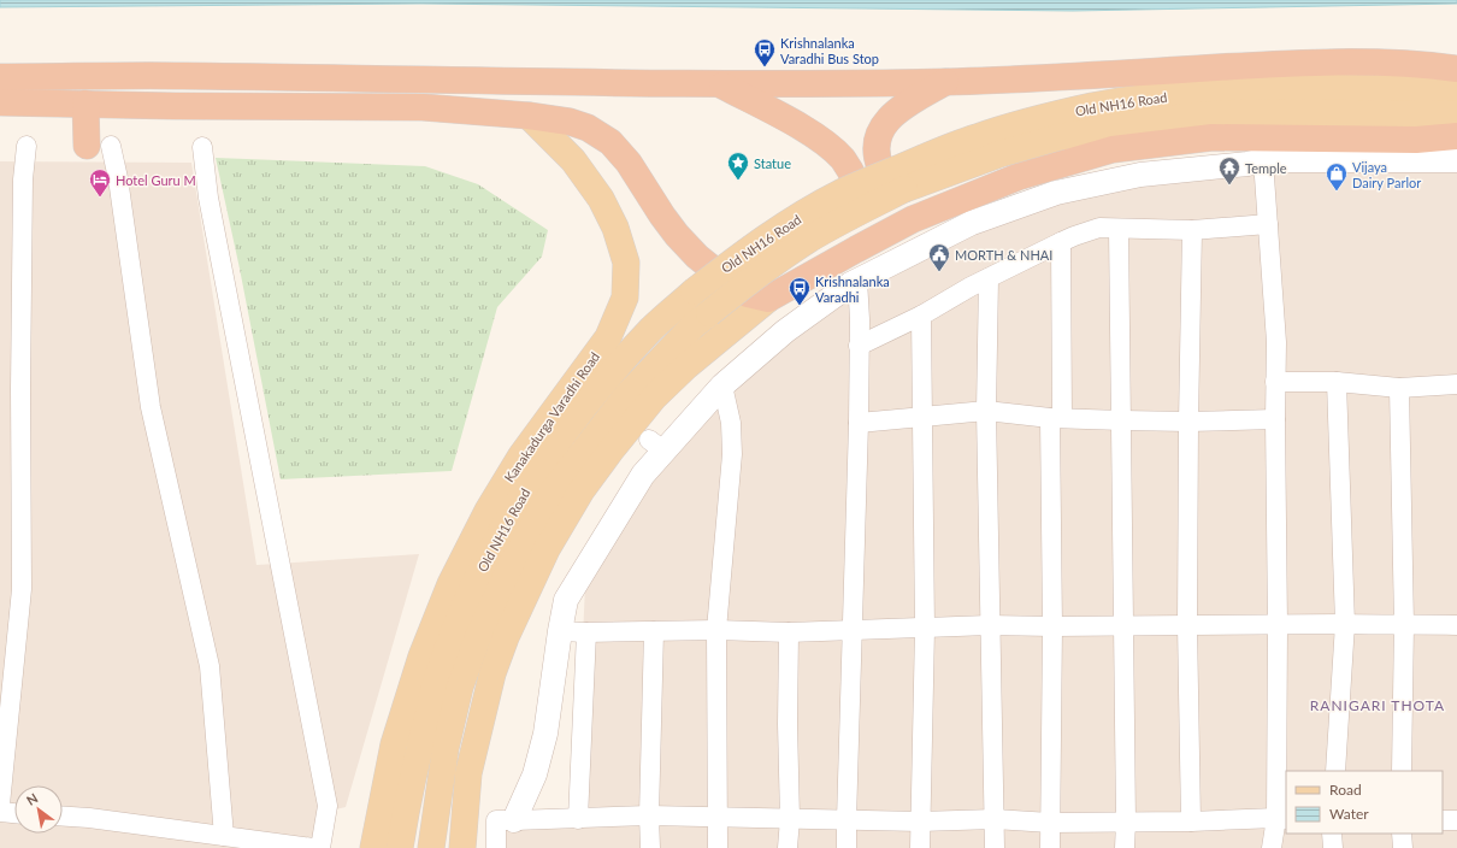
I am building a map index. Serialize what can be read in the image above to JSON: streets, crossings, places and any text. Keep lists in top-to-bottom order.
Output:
{
  "streets": {
    "main road": ["Old NH16 Road", "Kanakadurga Varadhi Road"]
  },
  "districts": ["RANIGARI THOTA"],
  "places": {
    "bus stop": ["Krishnalanka Varadhi Bus Stop", "Krishnalanka Varadhi"],
    "place": ["Statue"],
    "temple": ["Temple"],
    "shop": ["Vijaya Dairy Parlor"],
    "hotel": ["Hotel Guru M"],
    "public building": ["MORTH & NHAI"]
  },
  "legend": ["Road", "Water"],
  "north": "top left"
}
